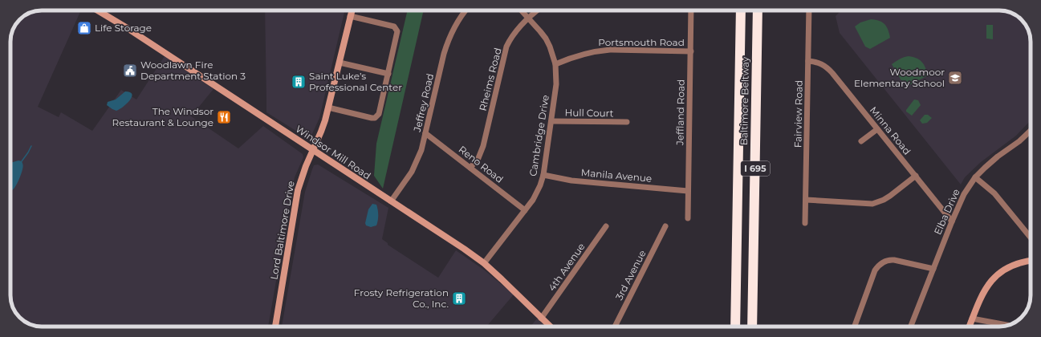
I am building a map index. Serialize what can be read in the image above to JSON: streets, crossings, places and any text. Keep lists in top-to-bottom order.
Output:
{
  "streets": {
    "highway": ["Baltimore Beltway", "I 695"],
    "main road": ["Windsor Mill Road", "Lord Baltimore Drive"],
    "street": [
      "Portsmouth Road",
      "Rheims Road",
      "Jeffrey Road",
      "Jeffland Road",
      "Hull Court",
      "Fairview Road",
      "Minna Road",
      "Cambridge Drive",
      "Reno Road",
      "Manila Avenue",
      "Elba Drive",
      "4th Avenue",
      "3rd Avenue"
    ]
  },
  "crossings": [
    ["Portsmouth Road", "Jeffland Road"],
    ["Portsmouth Road", "Cambridge Drive"],
    ["Rheims Road", "Cambridge Drive"],
    ["Rheims Road", "Reno Road"],
    ["Jeffrey Road", "Windsor Mill Road"],
    ["Jeffrey Road", "Reno Road"],
    ["Jeffland Road", "Manila Avenue"],
    ["Hull Court", "Cambridge Drive"],
    ["Fairview Road", "Minna Road"],
    ["Minna Road", "Elba Drive"],
    ["Cambridge Drive", "Windsor Mill Road"],
    ["Cambridge Drive", "Reno Road"],
    ["Cambridge Drive", "Manila Avenue"],
    ["Windsor Mill Road", "Lord Baltimore Drive"],
    ["Windsor Mill Road", "4th Avenue"]
  ],
  "places": {
    "shop": ["Life Storage"],
    "public building": ["Woodlawn Fire Department Station 3"],
    "school or university": ["Woodmoor Elementary School"],
    "building": ["Saint Luke’s Professional Center", "Frosty Refrigeration Co., Inc."],
    "restaurant": ["The Windsor Restaurant & Lounge"]
  }
}
